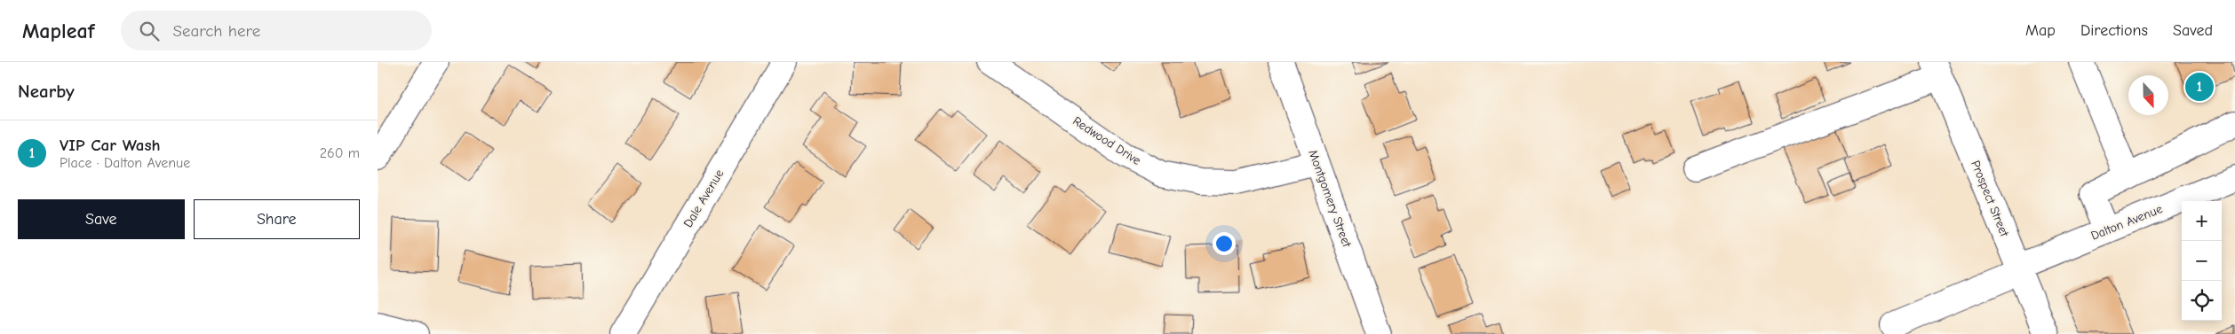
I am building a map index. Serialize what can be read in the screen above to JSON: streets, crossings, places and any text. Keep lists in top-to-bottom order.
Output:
{
  "streets": {
    "street": [
      "Redwood Drive",
      "Dale Avenue",
      "Montgomery Street",
      "Prospect Street",
      "Dalton Avenue"
    ]
  },
  "crossings": [
    ["Redwood Drive", "Montgomery Street"],
    ["Prospect Street", "Dalton Avenue"]
  ],
  "north": "bottom",
  "page": {
    "header": "Mapleaf",
    "search": "Search here",
    "nav": ["Map", "Directions", "Saved"],
    "heading": "Nearby",
    "pins": "1",
    "list": [
      {
        "mark": "1",
        "name": "VIP Car Wash",
        "note": "Place · Dalton Avenue",
        "value": "260 m"
      }
    ],
    "buttons": ["Save", "Share"],
    "map_buttons": ["+", "−"]
  }
}
